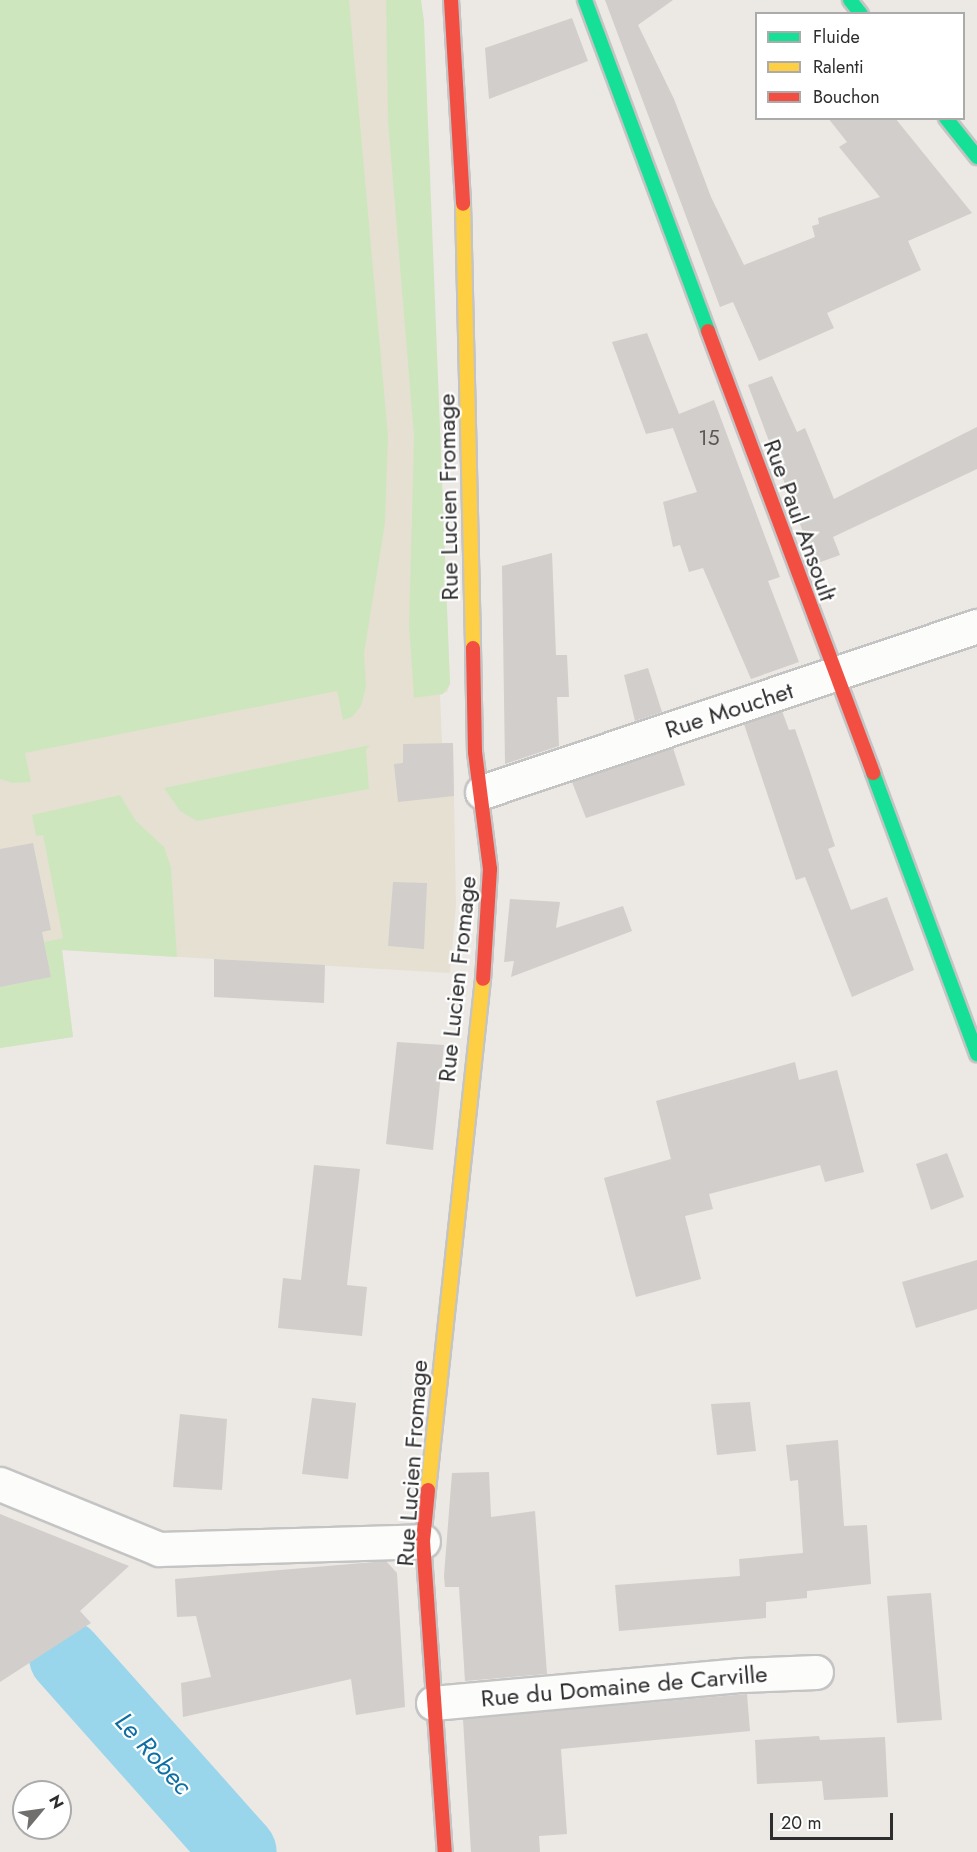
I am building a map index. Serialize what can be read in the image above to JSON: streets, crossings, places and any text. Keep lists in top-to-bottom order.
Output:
{
  "streets": {
    "street": [
      "Rue Lucien Fromage",
      "Rue Paul Ansoult",
      "Rue Mouchet",
      "Rue du Domaine de Carville"
    ]
  },
  "crossings": [
    ["Rue Lucien Fromage", "Rue Mouchet"],
    ["Rue Lucien Fromage", "Rue du Domaine de Carville"],
    ["Rue Paul Ansoult", "Rue Mouchet"]
  ],
  "water": ["Le Robec"],
  "house_numbers": ["15"],
  "legend": ["Fluide", "Ralenti", "Bouchon"],
  "scale_bar": "20 m",
  "north": "top right"
}
